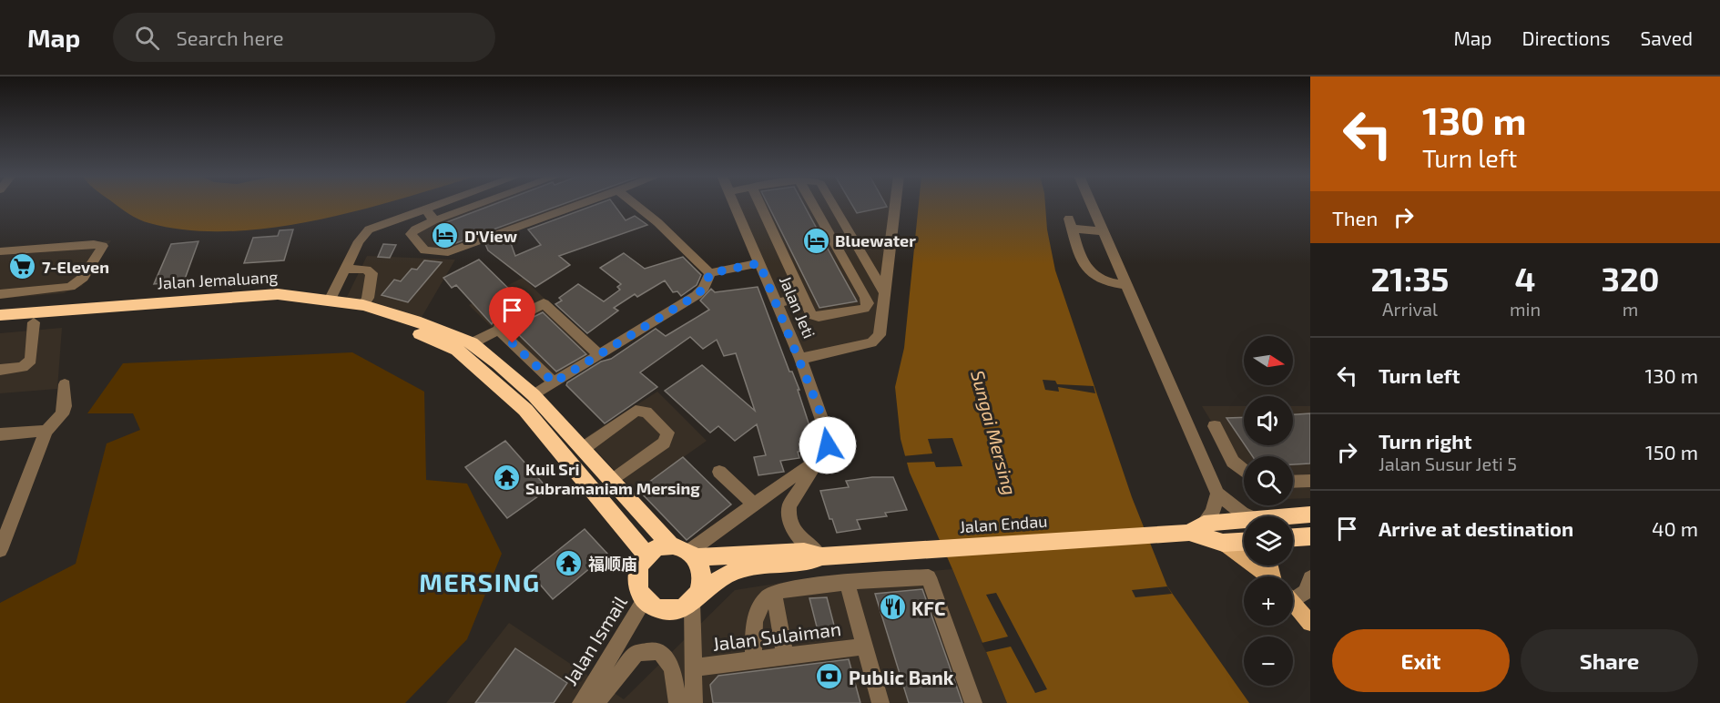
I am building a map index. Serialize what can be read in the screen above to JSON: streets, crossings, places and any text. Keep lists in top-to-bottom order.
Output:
{
  "streets": {
    "highway": ["Jalan Jemaluang", "Jalan Endau"],
    "street": ["Jalan Jeti", "Jalan Sulaiman", "Jalan Ismail"]
  },
  "crossings": [
    ["Jalan Jemaluang", "Jalan Endau"],
    ["Jalan Jemaluang", "Jalan Ismail"],
    ["Jalan Endau", "Jalan Ismail"]
  ],
  "districts": ["MERSING"],
  "water": ["Sungai Mersing"],
  "places": {
    "hotel": ["D'View", "Bluewater"],
    "supermarket": ["7-Eleven"],
    "temple": ["Kuil Sri Subramaniam Mersing", "福顺庙"],
    "restaurant": ["KFC"],
    "bank": ["Public Bank"]
  },
  "north": "right",
  "page": {
    "header": "Map",
    "search": "Search here",
    "nav": ["Map", "Directions", "Saved"],
    "turn": ["130 m", "Turn left"],
    "then": "Then",
    "eta": [
      "21:35",
      "Arrival",
      "4",
      "min",
      "320",
      "m"
    ],
    "map_buttons": ["+", "−"],
    "list": [
      {
        "name": "Turn left",
        "value": "130 m"
      },
      {
        "name": "Turn right",
        "note": "Jalan Susur Jeti 5",
        "value": "150 m"
      },
      {
        "name": "Arrive at destination",
        "value": "40 m"
      }
    ],
    "buttons": ["Exit", "Share"]
  }
}
